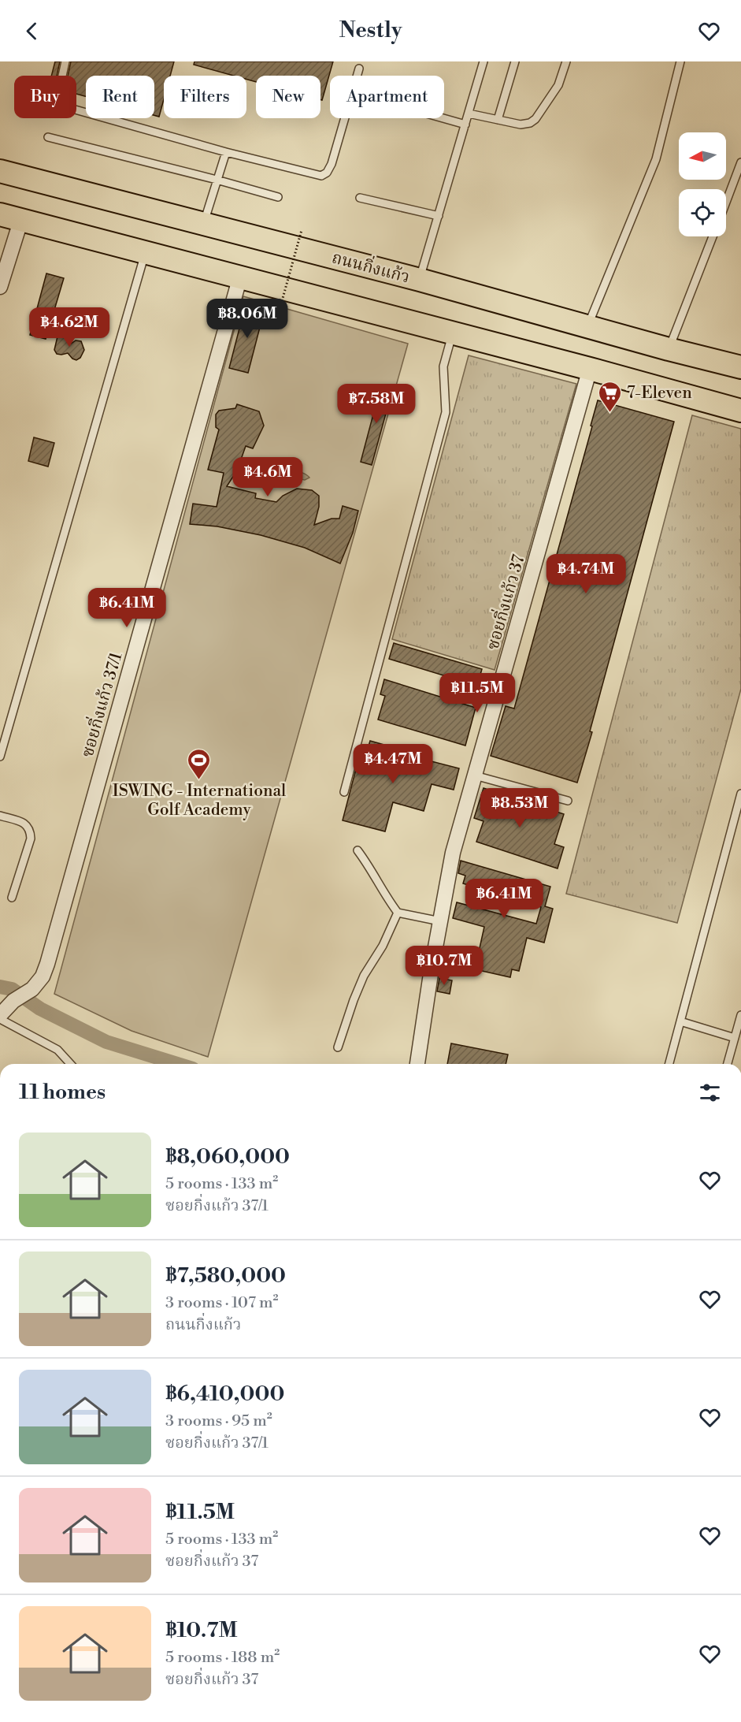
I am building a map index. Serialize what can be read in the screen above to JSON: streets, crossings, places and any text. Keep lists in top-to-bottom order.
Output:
{
  "streets": {
    "main road": ["ถนนกิ่งแก้ว"],
    "street": ["ซอยกิ่งแก้ว 37", "ซอยกิ่งแก้ว 37/1"]
  },
  "places": {
    "supermarket": ["7-Eleven"],
    "sports": ["ISWING - International Golf Academy"]
  },
  "north": "left",
  "page": {
    "header": "Nestly",
    "chip": [
      "Buy",
      "Rent",
      "Filters",
      "New",
      "Apartment"
    ],
    "price": [
      "฿8.06M",
      "฿4.62M",
      "฿7.58M",
      "฿4.6M",
      "฿4.74M",
      "฿6.41M",
      "฿11.5M",
      "฿4.47M",
      "฿8.53M",
      "฿6.41M",
      "฿10.7M"
    ],
    "heading": "11 homes",
    "list": [
      {
        "name": "฿8,060,000",
        "note": "5 rooms · 133 m² · ซอยกิ่งแก้ว 37/1"
      },
      {
        "name": "฿7,580,000",
        "note": "3 rooms · 107 m² · ถนนกิ่งแก้ว"
      },
      {
        "name": "฿6,410,000",
        "note": "3 rooms · 95 m² · ซอยกิ่งแก้ว 37/1"
      },
      {
        "name": "฿11.5M",
        "note": "5 rooms · 133 m² · ซอยกิ่งแก้ว 37"
      },
      {
        "name": "฿10.7M",
        "note": "5 rooms · 188 m² · ซอยกิ่งแก้ว 37"
      }
    ]
  }
}
